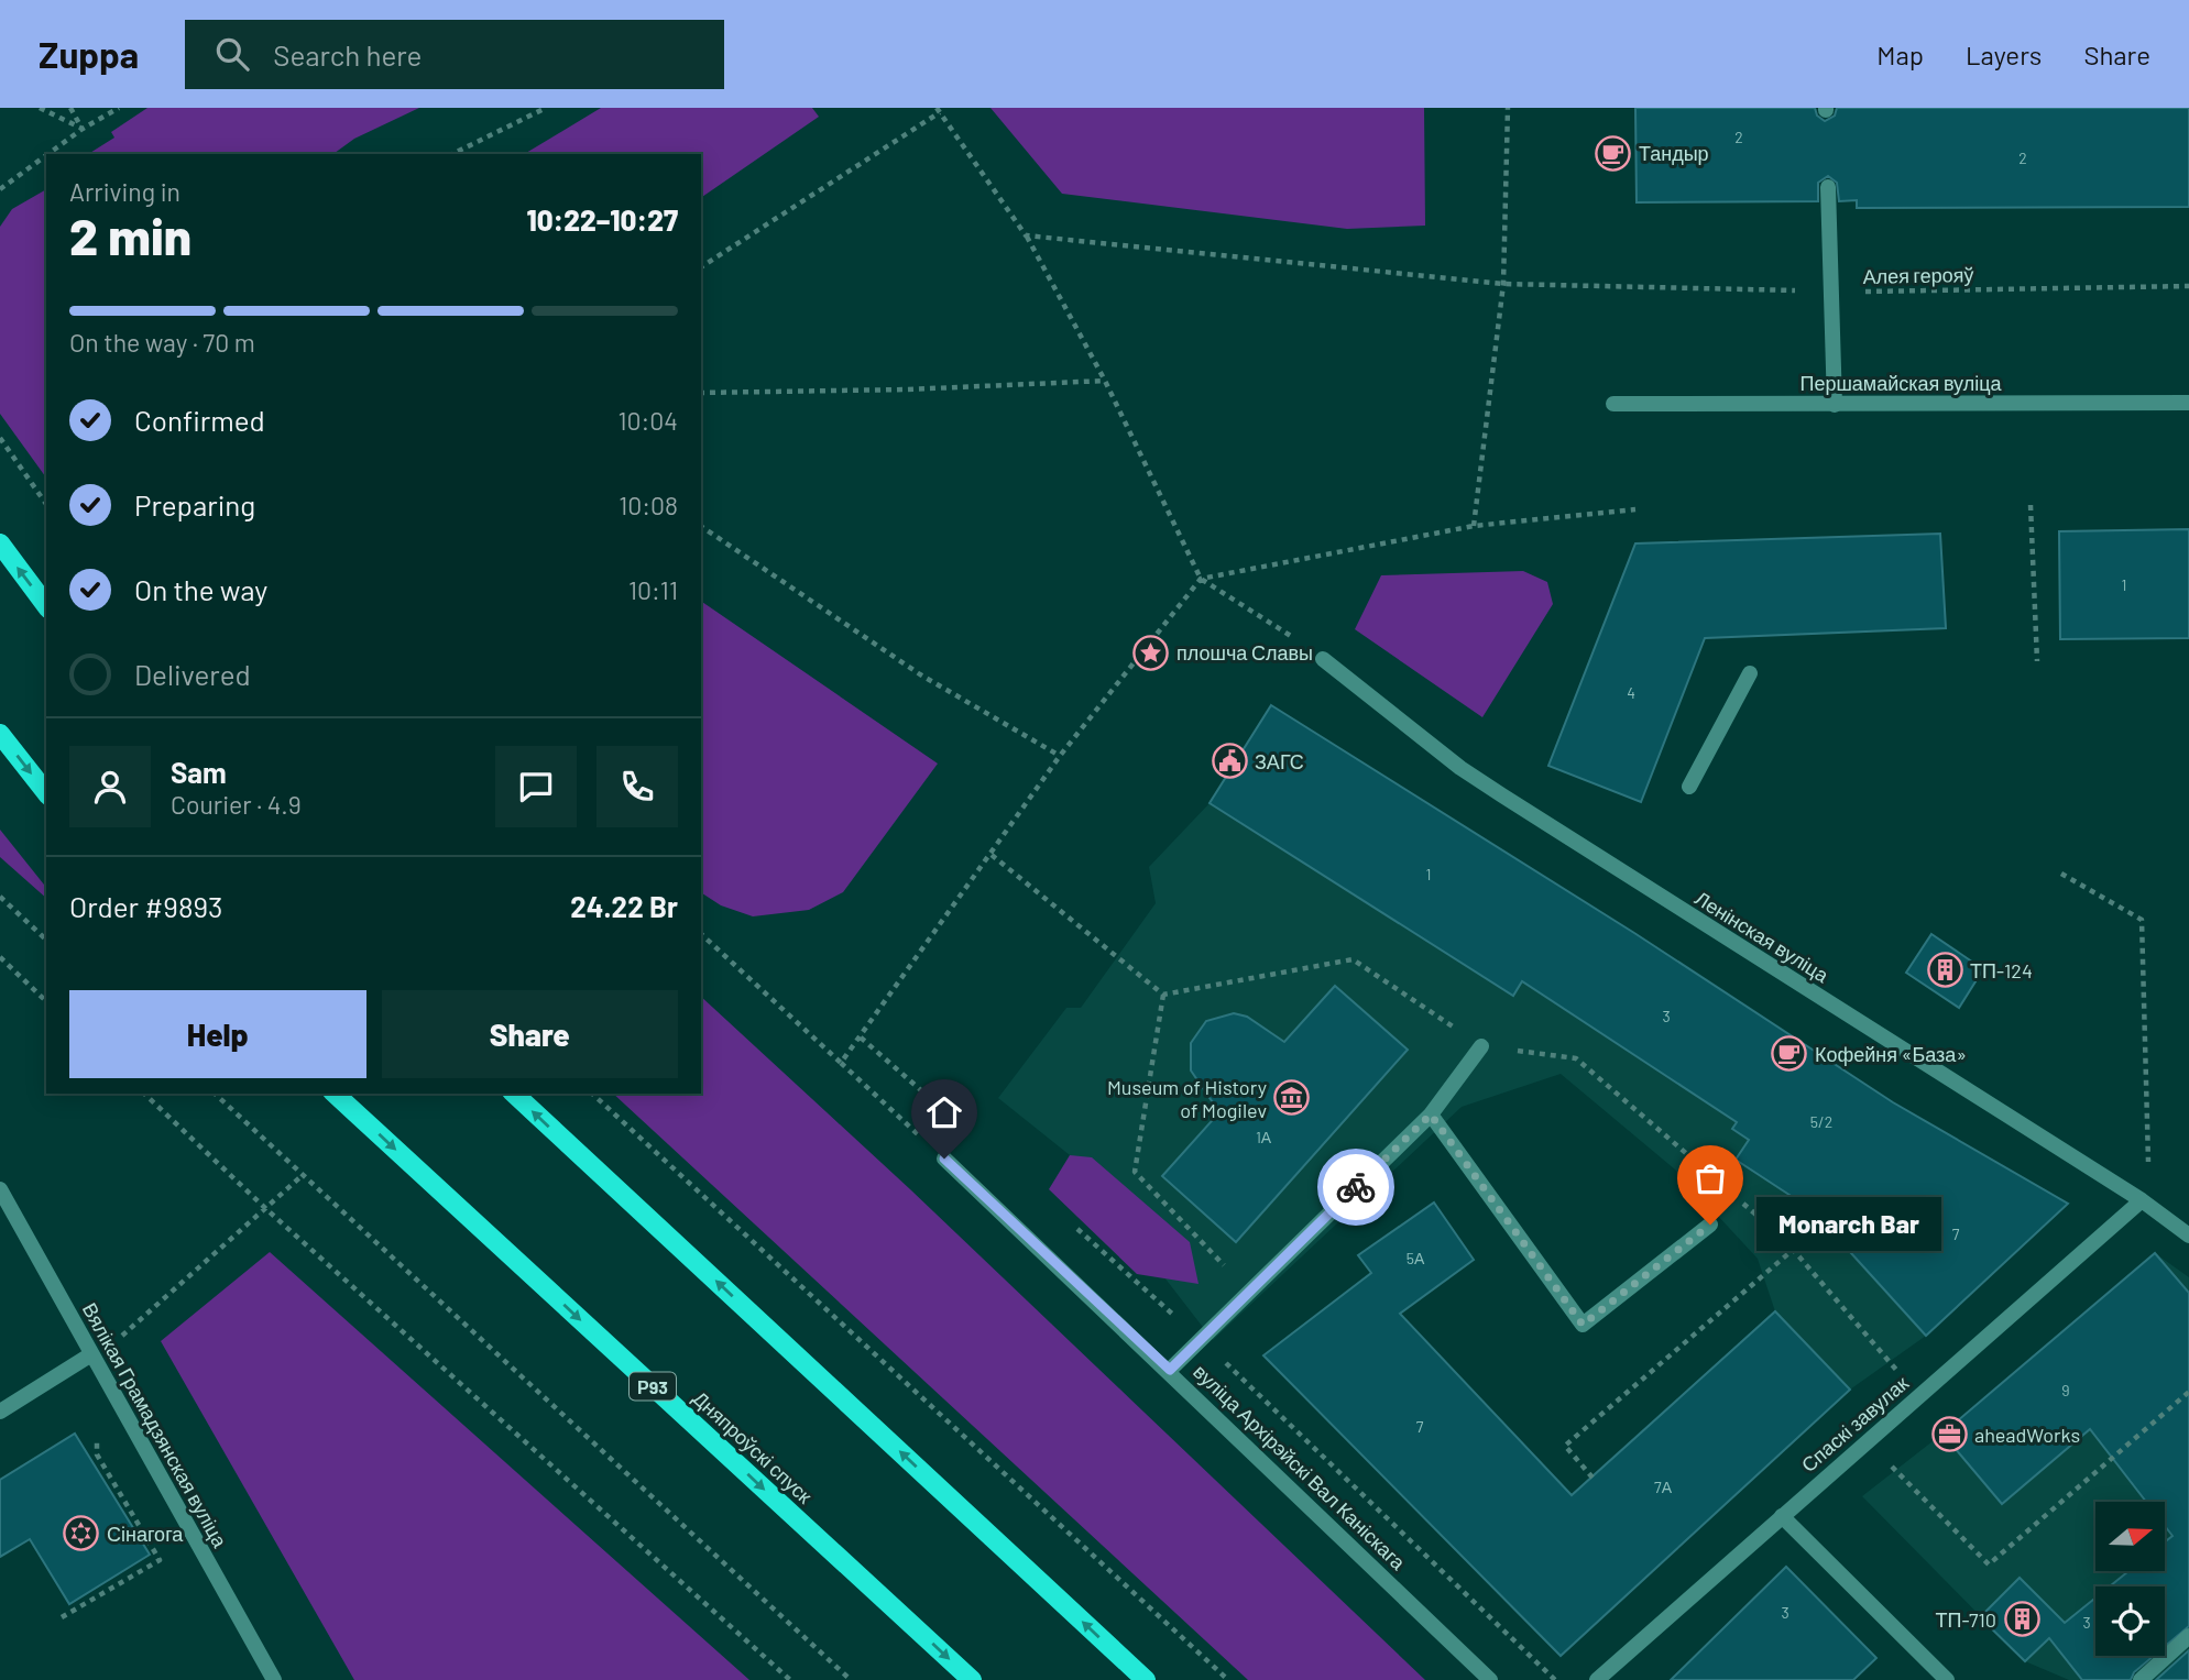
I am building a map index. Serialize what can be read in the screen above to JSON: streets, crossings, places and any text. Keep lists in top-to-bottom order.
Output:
{
  "streets": {
    "main road": ["Р93", "Дняпроўскі спуск"],
    "street": [
      "Першамайская вуліца",
      "Ленінская вуліца",
      "Спаскі завулак",
      "Вялікая Грамадзянская вуліца",
      "вуліца Архірэйскі Вал Каніскага"
    ],
    "path": ["Алея герояў"]
  },
  "crossings": [
    ["Ленінская вуліца", "Спаскі завулак"]
  ],
  "places": {
    "cafe": ["Тандыр", "Кофейня «База»"],
    "place": ["плошча Славы"],
    "public building": ["ЗАГС"],
    "building": ["ТП-124", "ТП-710"],
    "museum": ["Museum of History of Mogilev"],
    "other": ["Monarch Bar"],
    "office": ["aheadWorks"],
    "synagogue": ["Сінагога"]
  },
  "house_numbers": [
    "2",
    "2",
    "1",
    "4",
    "1",
    "3",
    "5/2",
    "1А",
    "7",
    "5А",
    "9",
    "7",
    "7А",
    "3",
    "3"
  ],
  "north": "right",
  "page": {
    "header": "Zuppa",
    "search": "Search here",
    "nav": ["Map", "Layers", "Share"],
    "heading": ["2 min", "Arriving in", "10:22–10:27"],
    "panel": [
      "Sam",
      "Courier · 4.9",
      "Order #9893",
      "24.22 Br"
    ],
    "bar": "On the way · 70 m",
    "list": [
      ["Confirmed", "10:04"],
      ["Preparing", "10:08"],
      ["On the way", "10:11"],
      "Delivered"
    ],
    "buttons": ["Help", "Share"],
    "bubble": "Monarch Bar"
  }
}
